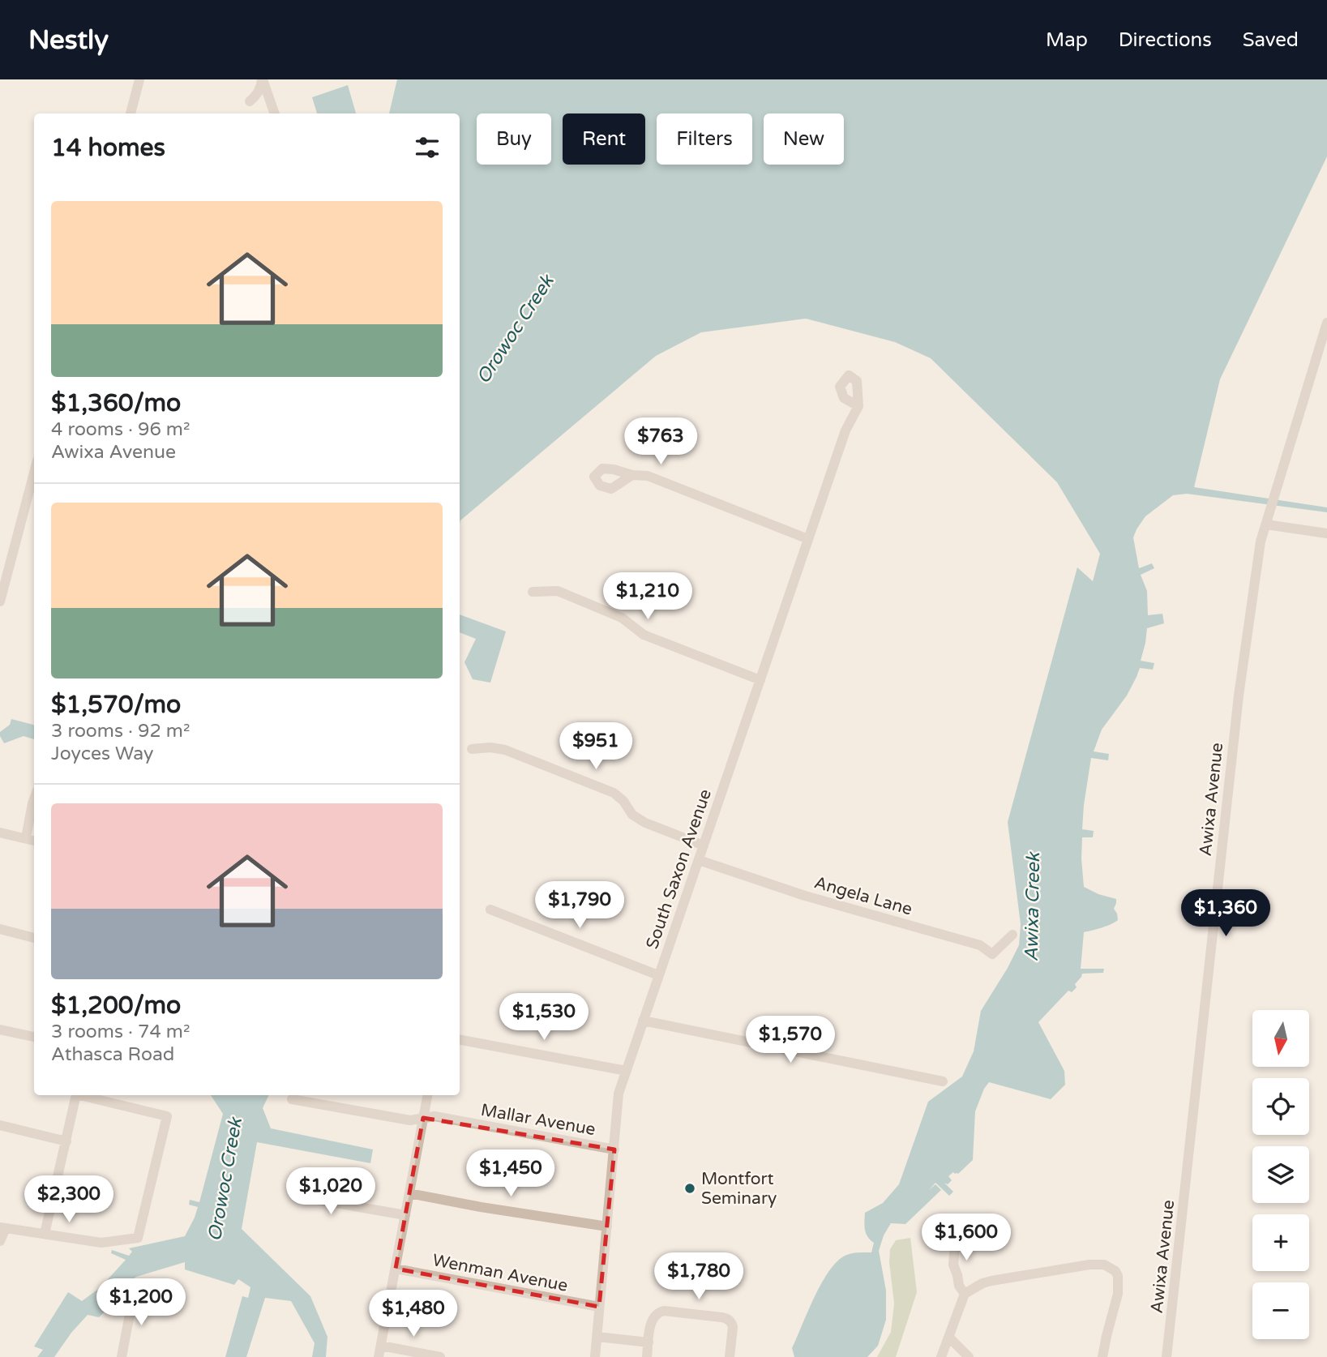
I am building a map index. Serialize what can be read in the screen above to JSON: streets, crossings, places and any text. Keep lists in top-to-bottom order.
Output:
{
  "streets": {
    "street": [
      "Awixa Avenue",
      "South Saxon Avenue",
      "Angela Lane",
      "Mallar Avenue",
      "Wenman Avenue"
    ]
  },
  "crossings": [
    ["South Saxon Avenue", "Angela Lane"],
    ["South Saxon Avenue", "Mallar Avenue"],
    ["South Saxon Avenue", "Wenman Avenue"]
  ],
  "water": ["Orowoc Creek", "Awixa Creek"],
  "places": ["Montfort Seminary"],
  "north": "bottom",
  "page": {
    "header": "Nestly",
    "nav": ["Map", "Directions", "Saved"],
    "chip": [
      "Buy",
      "Rent",
      "Filters",
      "New"
    ],
    "heading": "14 homes",
    "list": [
      {
        "name": "$1,360/mo",
        "note": "4 rooms · 96 m² · Awixa Avenue"
      },
      {
        "name": "$1,570/mo",
        "note": "3 rooms · 92 m² · Joyces Way"
      },
      {
        "name": "$1,200/mo",
        "note": "3 rooms · 74 m² · Athasca Road"
      }
    ],
    "price": [
      "$763",
      "$1,210",
      "$951",
      "$1,790",
      "$1,360",
      "$1,530",
      "$1,570",
      "$1,450",
      "$1,020",
      "$2,300",
      "$1,600",
      "$1,780",
      "$1,200",
      "$1,480"
    ],
    "map_buttons": ["+", "−"]
  }
}
